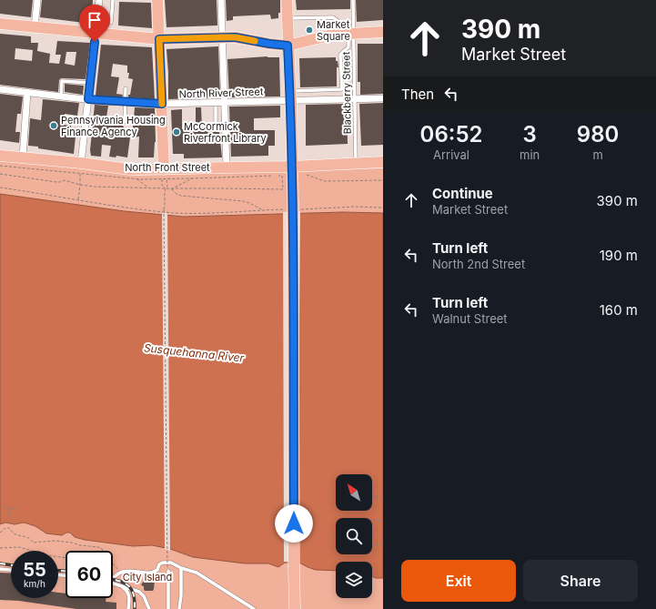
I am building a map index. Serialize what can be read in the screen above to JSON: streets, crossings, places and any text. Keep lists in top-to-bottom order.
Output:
{
  "streets": {
    "main road": ["North Front Street"],
    "street": ["North River Street"],
    "lane": ["Blackberry Street"]
  },
  "crossings": [
    ["North River Street", "Blackberry Street"],
    ["Blackberry Street", "North Front Street"]
  ],
  "water": ["Susquehanna River"],
  "parks": ["City Island"],
  "places": ["Market Square", "Pennsylvania Housing Finance Agency", "McCormick Riverfront Library"],
  "north": "top left",
  "page": {
    "turn": ["390 m", "Market Street"],
    "then": "Then",
    "eta": [
      "06:52",
      "Arrival",
      "3",
      "min",
      "980",
      "m"
    ],
    "list": [
      {
        "name": "Continue",
        "note": "Market Street",
        "value": "390 m"
      },
      {
        "name": "Turn left",
        "note": "North 2nd Street",
        "value": "190 m"
      },
      {
        "name": "Turn left",
        "note": "Walnut Street",
        "value": "160 m"
      }
    ],
    "speed": "55 km/h",
    "limit": "60",
    "buttons": ["Exit", "Share"]
  }
}
